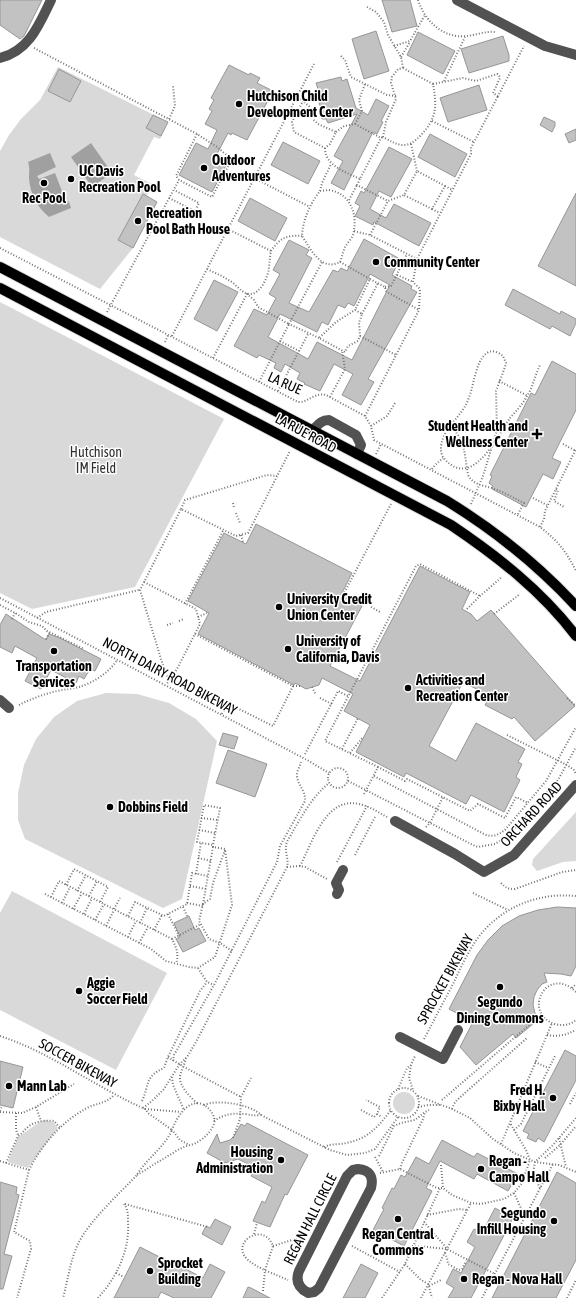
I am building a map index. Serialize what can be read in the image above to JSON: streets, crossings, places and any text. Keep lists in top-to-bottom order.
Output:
{
  "streets": {
    "main road": ["LA RUE ROAD"],
    "street": ["ORCHARD ROAD", "REGAN HALL CIRCLE"],
    "path": [
      "LA RUE",
      "NORTH DAIRY ROAD BIKEWAY",
      "SPROCKET BIKEWAY",
      "SOCCER BIKEWAY"
    ]
  },
  "parks": ["Hutchison IM Field"],
  "places": {
    "other": [
      "Hutchison Child Development Center",
      "Outdoor Adventures",
      "UC Davis Recreation Pool",
      "Rec Pool",
      "Recreation Pool Bath House",
      "Community Center",
      "University Credit Union Center",
      "University of California, Davis",
      "Transportation Services",
      "Activities and Recreation Center",
      "Dobbins Field",
      "Segundo Dining Commons",
      "Aggie Soccer Field",
      "Mann Lab",
      "Fred H. Bixby Hall",
      "Housing Administration",
      "Regan - Campo Hall",
      "Regan Central Commons",
      "Segundo Infill Housing",
      "Sprocket Building",
      "Regan - Nova Hall"
    ],
    "health": ["Student Health and Wellness Center"]
  }
}
